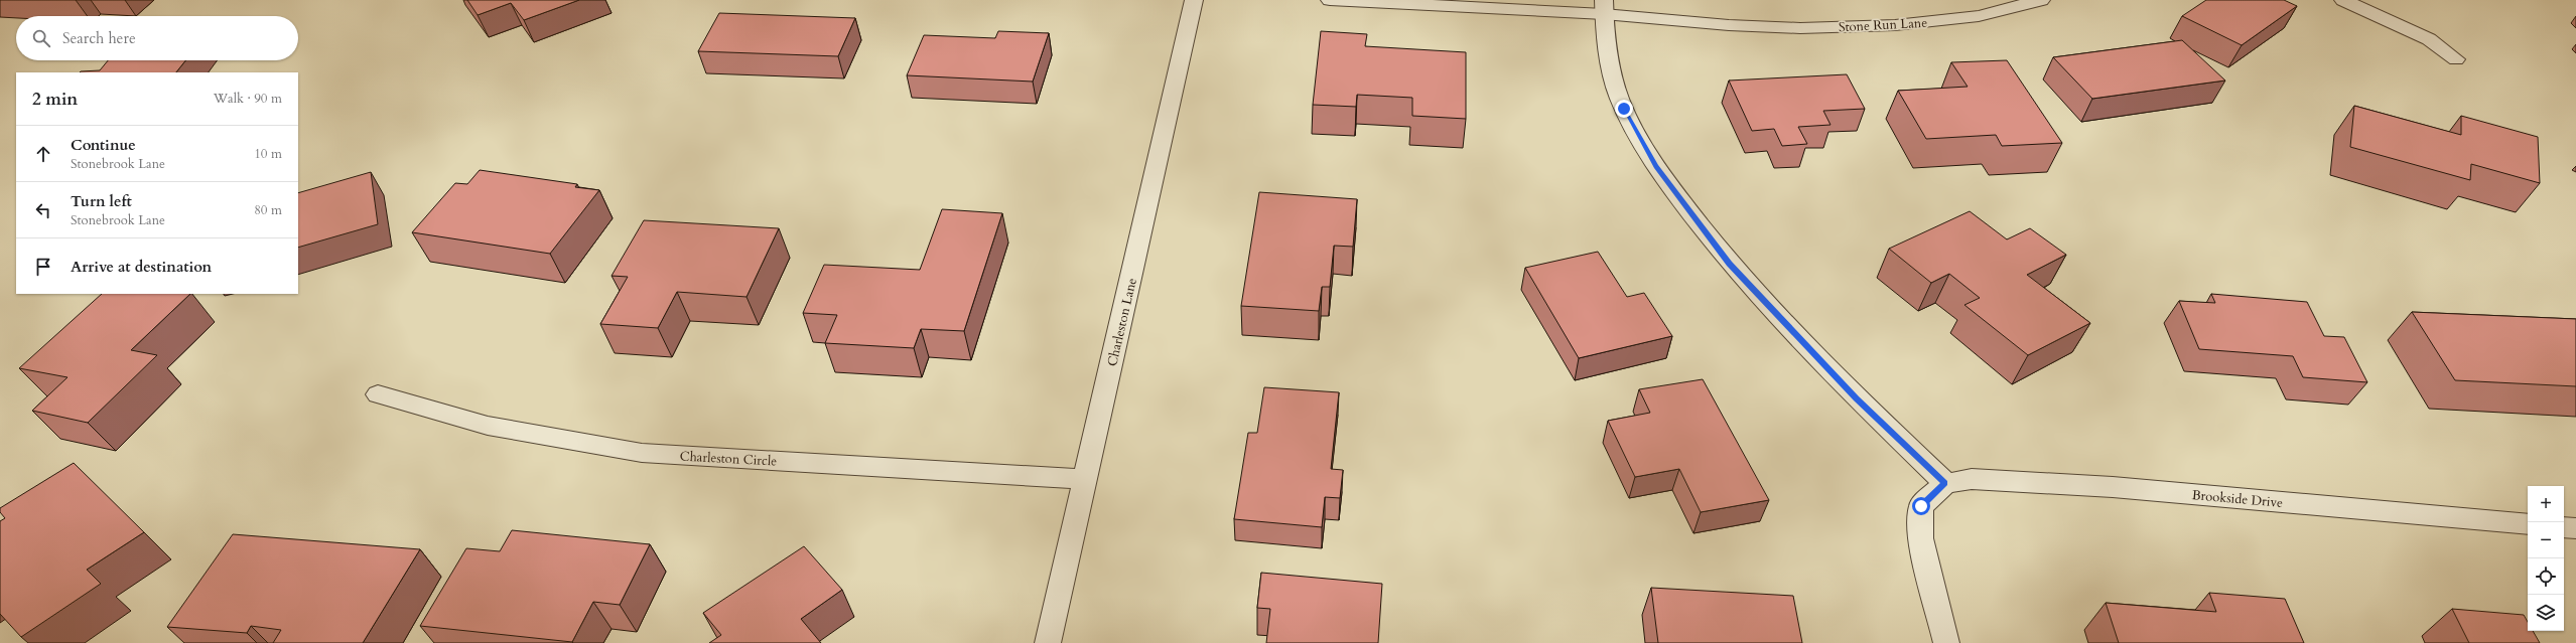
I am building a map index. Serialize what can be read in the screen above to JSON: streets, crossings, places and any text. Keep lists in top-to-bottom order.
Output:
{
  "streets": {
    "street": [
      "Stone Run Lane",
      "Charleston Lane",
      "Charleston Circle",
      "Brookside Drive"
    ]
  },
  "crossings": [
    ["Charleston Lane", "Charleston Circle"]
  ],
  "page": {
    "search": "Search here",
    "heading": ["2 min", "Walk · 90 m"],
    "list": [
      ["Continue", "Stonebrook Lane", "10 m"],
      ["Turn left", "Stonebrook Lane", "80 m"],
      "Arrive at destination"
    ],
    "map_buttons": ["+", "−"]
  }
}
